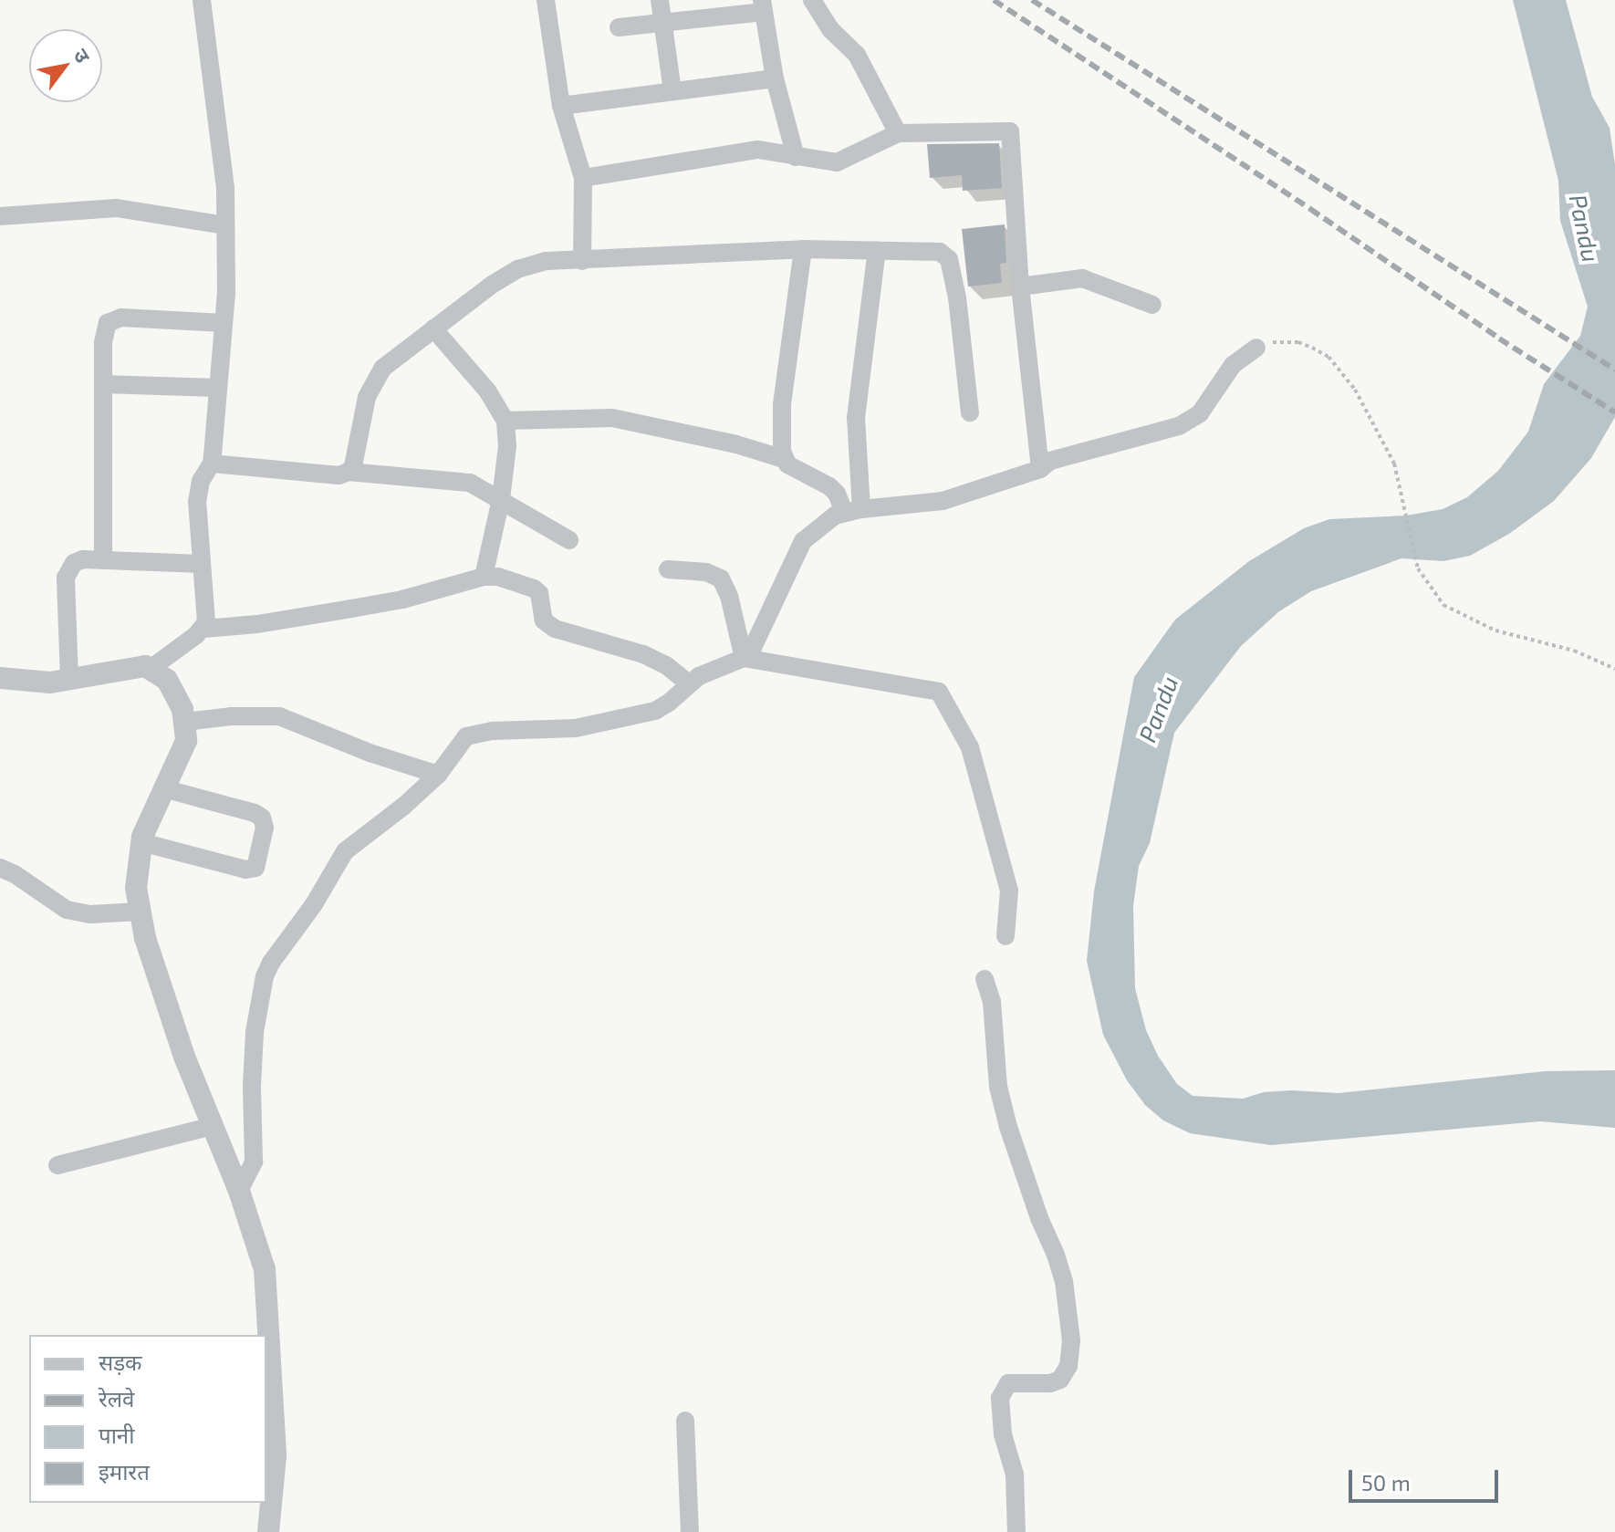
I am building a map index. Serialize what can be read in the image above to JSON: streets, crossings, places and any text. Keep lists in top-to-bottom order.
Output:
{
  "water": ["Pandu"],
  "legend": [
    "सड़क",
    "रेलवे",
    "पानी",
    "इमारत"
  ],
  "scale_bar": "50 m",
  "north": "top right"
}
